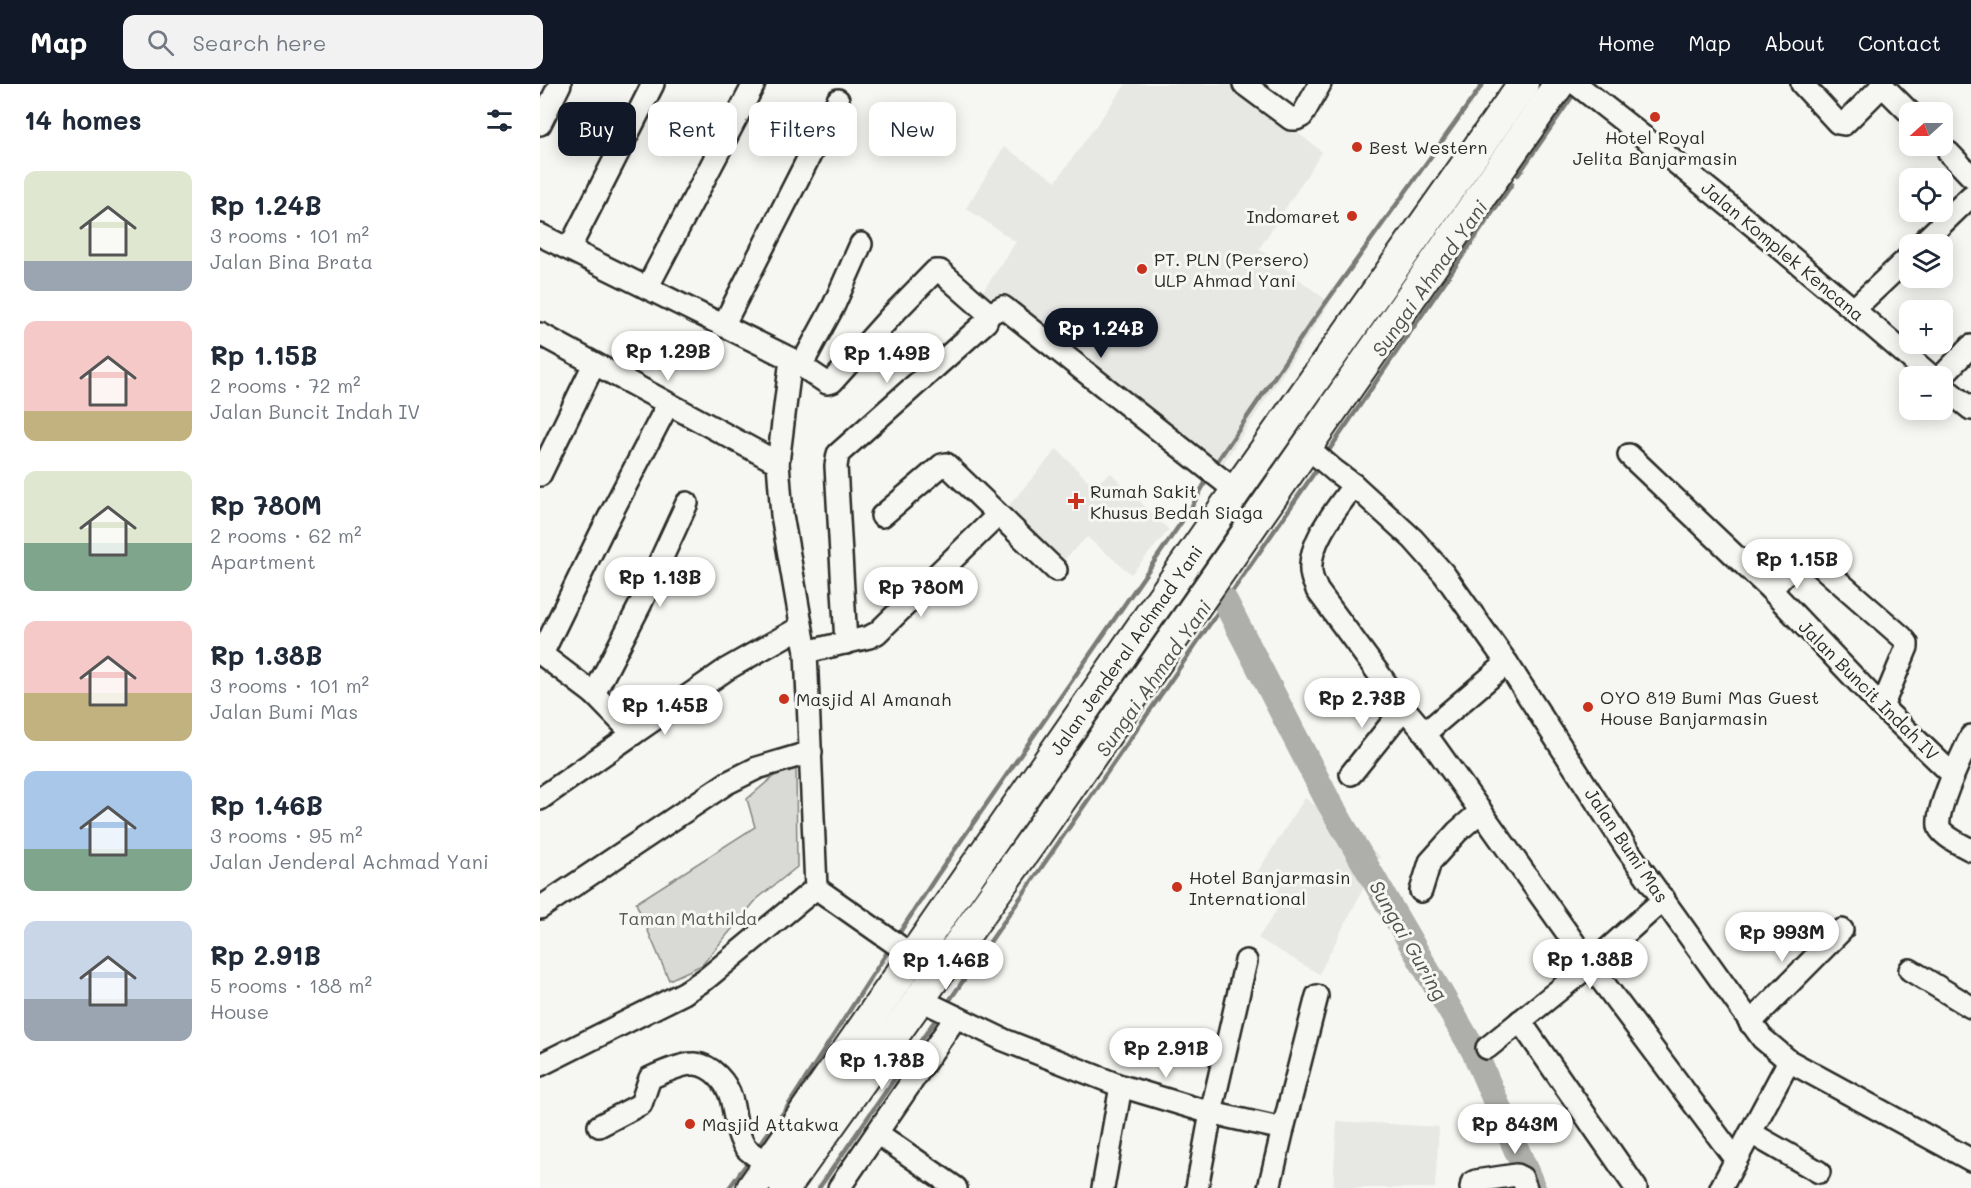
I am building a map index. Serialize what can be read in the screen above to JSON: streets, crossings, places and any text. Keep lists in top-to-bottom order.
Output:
{
  "streets": {
    "highway": ["Jalan Jenderal Achmad Yani"],
    "street": ["Jalan Komplek Kencana", "Jalan Buncit Indah IV", "Jalan Bumi Mas"]
  },
  "crossings": [
    ["Jalan Komplek Kencana", "Jalan Jenderal Achmad Yani"],
    ["Jalan Jenderal Achmad Yani", "Jalan Bumi Mas"]
  ],
  "water": ["Sungai Ahmad Yani", "Sungai Guring"],
  "parks": ["Taman Mathilda"],
  "places": {
    "other": [
      "Hotel Royal Jelita Banjarmasin",
      "Best Western",
      "Indomaret",
      "PT. PLN (Persero) ULP Ahmad Yani",
      "Masjid Al Amanah",
      "OYO 819 Bumi Mas Guest House Banjarmasin",
      "Hotel Banjarmasin International",
      "Masjid Attakwa"
    ],
    "health": ["Rumah Sakit Khusus Bedah Siaga"]
  },
  "north": "left",
  "page": {
    "header": "Map",
    "search": "Search here",
    "nav": [
      "Home",
      "Map",
      "About",
      "Contact"
    ],
    "heading": "14 homes",
    "map_buttons": ["+", "−"],
    "chip": [
      "Buy",
      "Rent",
      "Filters",
      "New"
    ],
    "list": [
      {
        "name": "Rp 1.24B",
        "note": "3 rooms · 101 m² · Jalan Bina Brata"
      },
      {
        "name": "Rp 1.15B",
        "note": "2 rooms · 72 m² · Jalan Buncit Indah IV"
      },
      {
        "name": "Rp 780M",
        "note": "2 rooms · 62 m² · Apartment"
      },
      {
        "name": "Rp 1.38B",
        "note": "3 rooms · 101 m² · Jalan Bumi Mas"
      },
      {
        "name": "Rp 1.46B",
        "note": "3 rooms · 95 m² · Jalan Jenderal Achmad Yani"
      },
      {
        "name": "Rp 2.91B",
        "note": "5 rooms · 188 m² · House"
      }
    ],
    "price": [
      "Rp 1.24B",
      "Rp 1.29B",
      "Rp 1.49B",
      "Rp 1.15B",
      "Rp 1.13B",
      "Rp 780M",
      "Rp 2.73B",
      "Rp 1.45B",
      "Rp 993M",
      "Rp 1.38B",
      "Rp 1.46B",
      "Rp 2.91B",
      "Rp 1.78B",
      "Rp 843M"
    ]
  }
}
